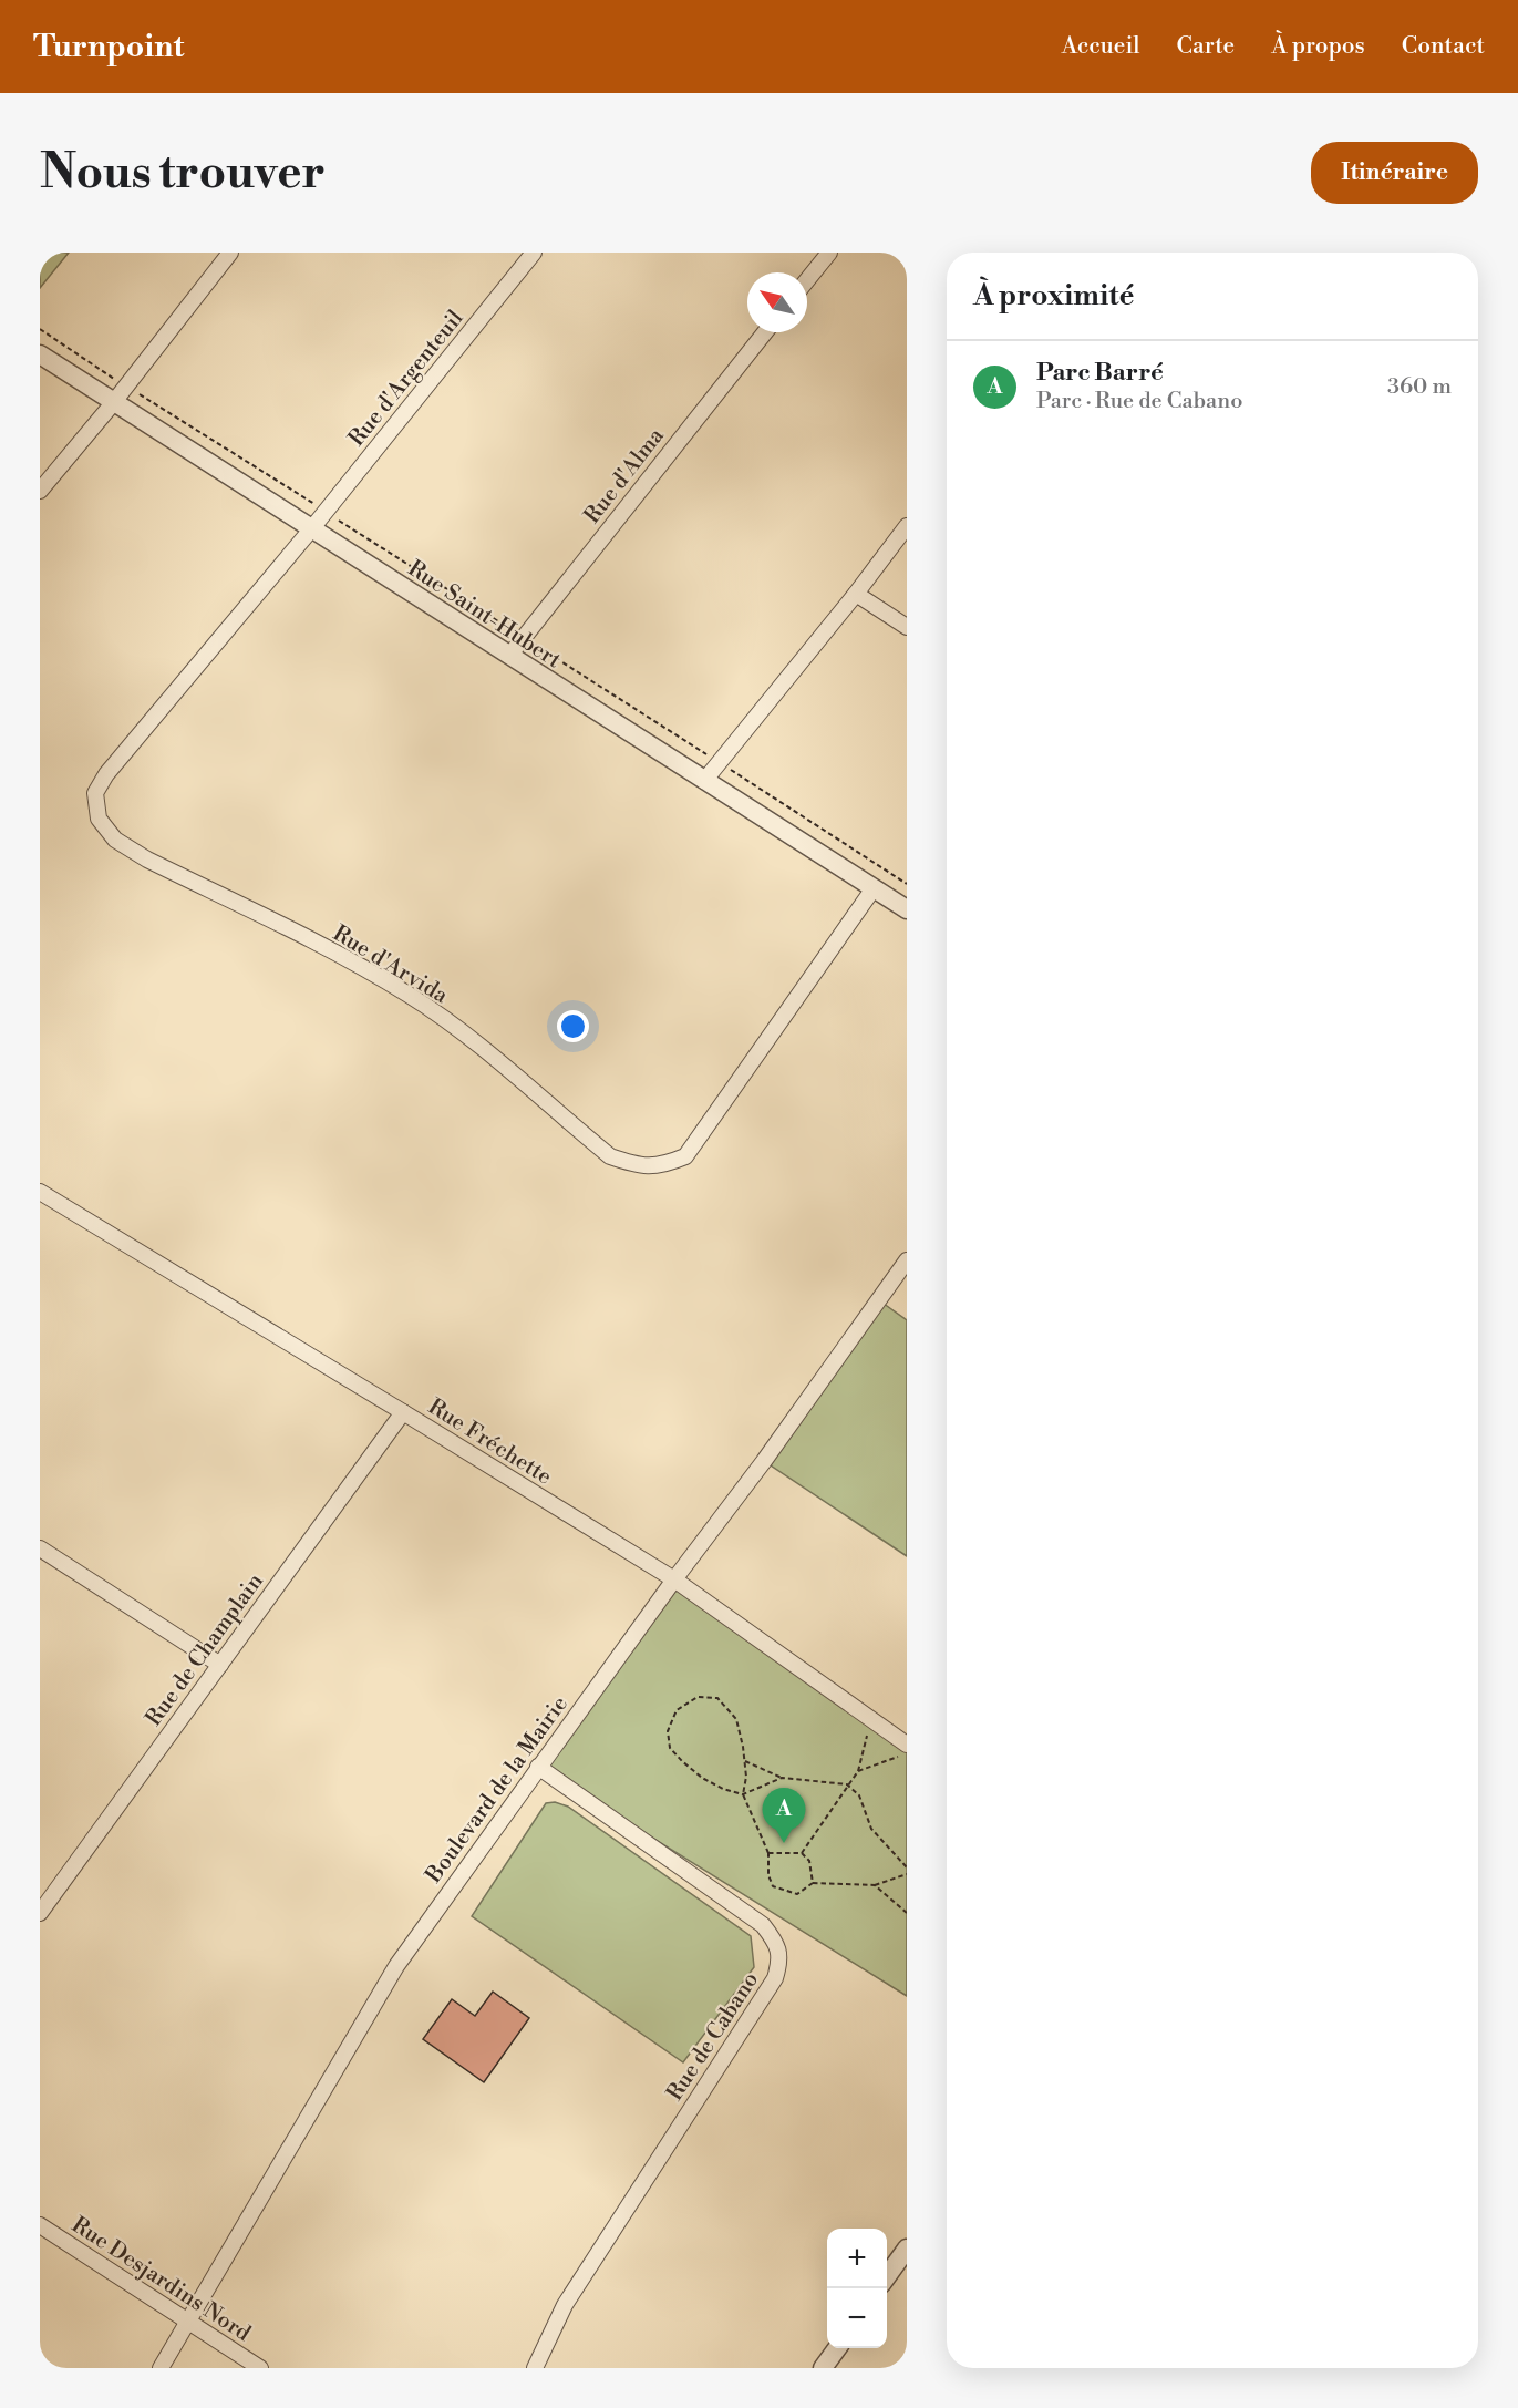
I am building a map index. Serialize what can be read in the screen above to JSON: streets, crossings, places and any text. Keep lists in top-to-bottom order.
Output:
{
  "streets": {
    "street": [
      "Rue d'Argenteuil",
      "Rue d'Alma",
      "Rue Saint-Hubert",
      "Rue d'Arvida",
      "Rue Fréchette",
      "Rue de Champlain",
      "Boulevard de la Mairie",
      "Rue de Cabano",
      "Rue Desjardins Nord"
    ]
  },
  "crossings": [
    ["Rue d'Argenteuil", "Rue Saint-Hubert"],
    ["Rue d'Argenteuil", "Rue d'Arvida"],
    ["Rue d'Alma", "Rue Saint-Hubert"],
    ["Rue Saint-Hubert", "Rue d'Arvida"],
    ["Rue Fréchette", "Rue de Champlain"],
    ["Rue Fréchette", "Boulevard de la Mairie"],
    ["Boulevard de la Mairie", "Rue de Cabano"],
    ["Boulevard de la Mairie", "Rue Desjardins Nord"]
  ],
  "north": "top left",
  "page": {
    "header": "Turnpoint",
    "nav": [
      "Accueil",
      "Carte",
      "À propos",
      "Contact"
    ],
    "buttons": "Itinéraire",
    "title": "Nous trouver",
    "heading": "À proximité",
    "list": [
      {
        "mark": "A",
        "name": "Parc Barré",
        "note": "Parc · Rue de Cabano",
        "value": "360 m"
      }
    ],
    "pins": "A",
    "map_buttons": ["+", "−"]
  }
}
